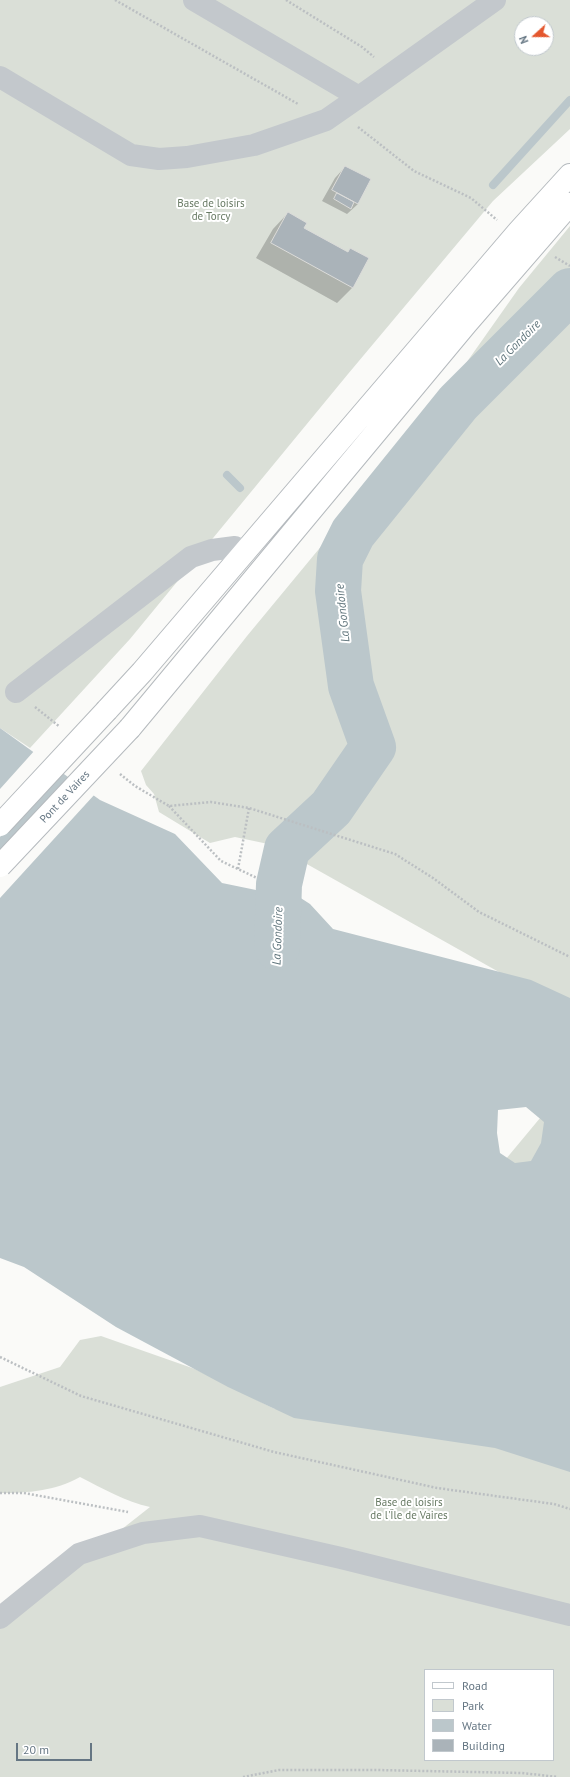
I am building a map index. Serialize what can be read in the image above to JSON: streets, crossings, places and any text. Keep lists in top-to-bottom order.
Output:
{
  "streets": {
    "main road": ["Pont de Vaires"]
  },
  "water": ["La Gondoire"],
  "parks": ["Base de loisirs de Torcy", "Base de loisirs de l'Île de Vaires"],
  "legend": [
    "Road",
    "Park",
    "Water",
    "Building"
  ],
  "scale_bar": "20 m",
  "north": "left"
}
